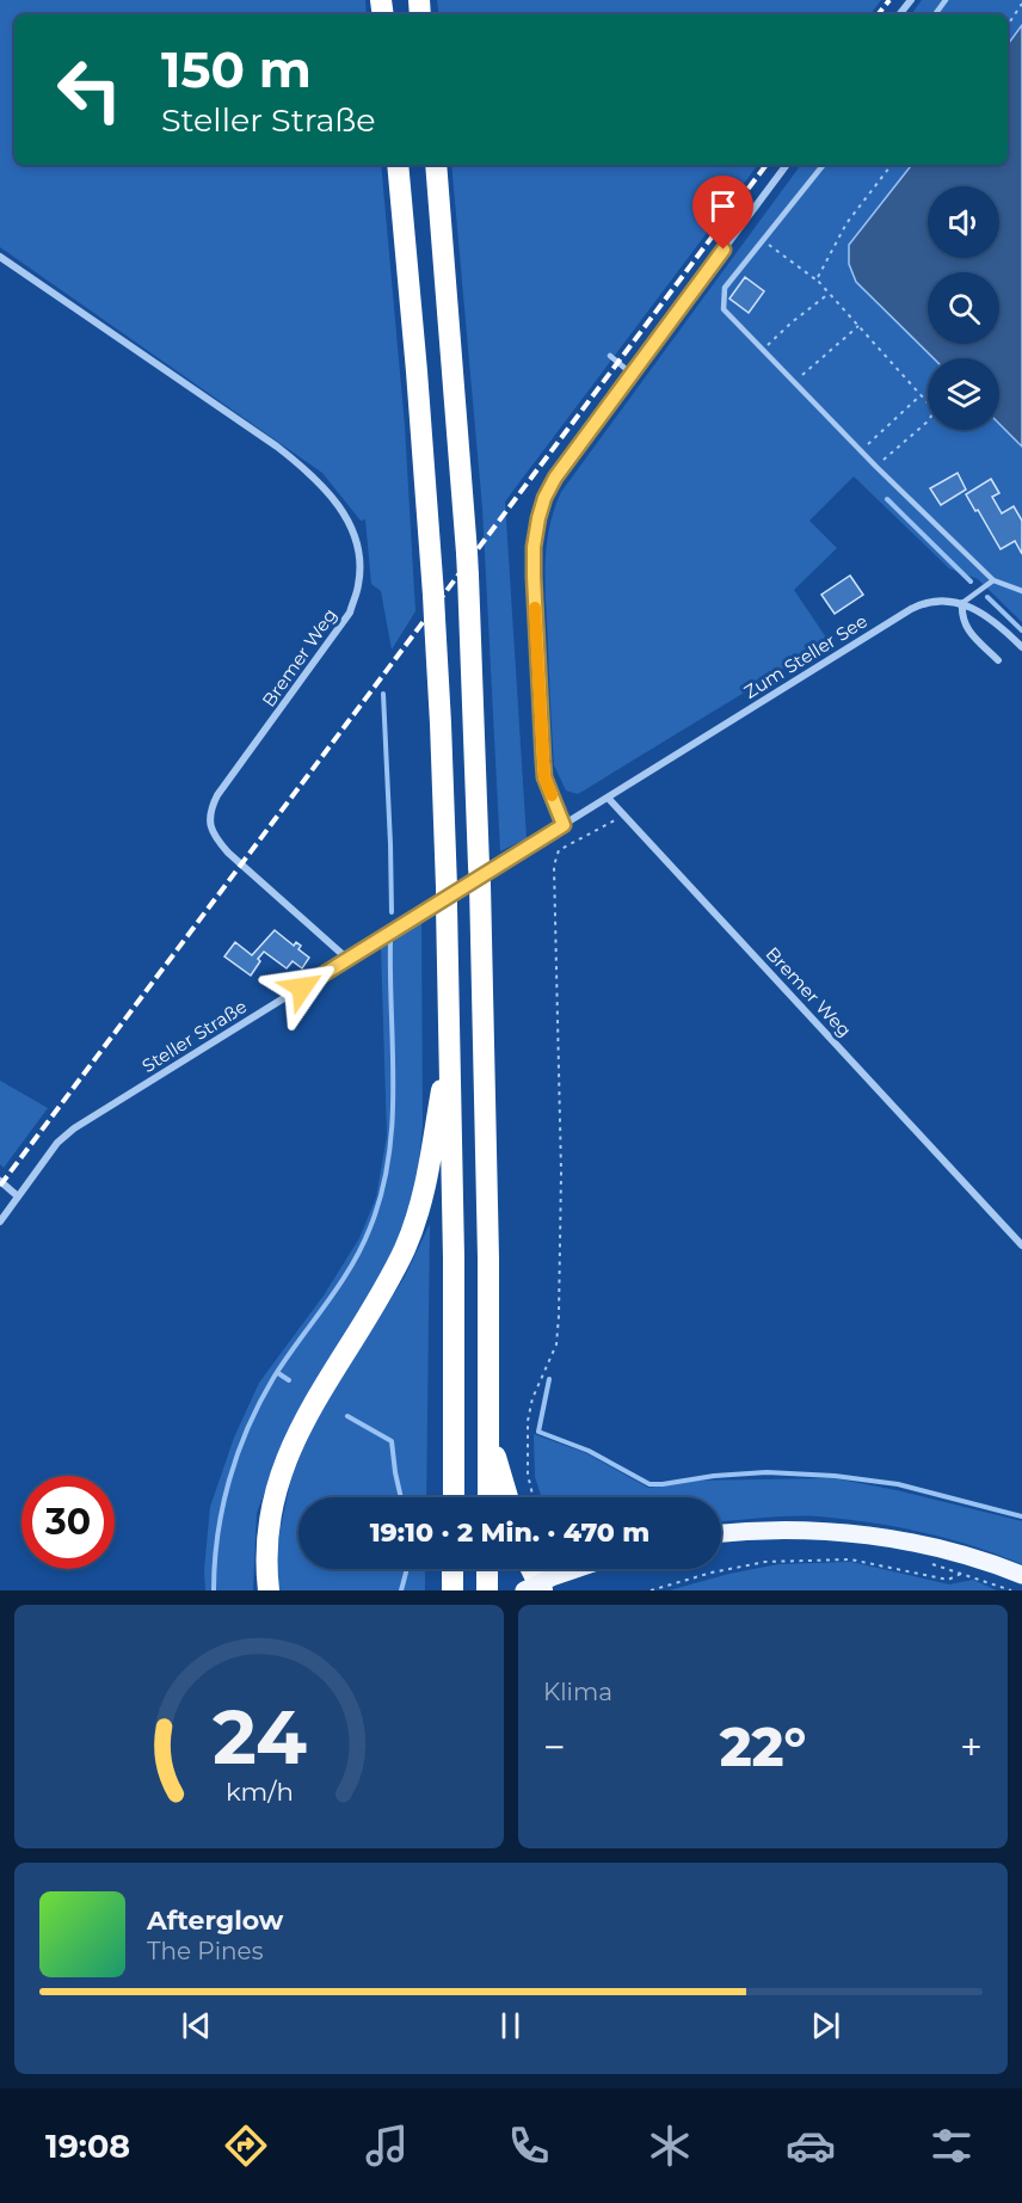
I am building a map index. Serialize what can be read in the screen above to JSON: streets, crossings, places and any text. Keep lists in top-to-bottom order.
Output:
{
  "streets": {
    "street": ["Zum Steller See", "Bremer Weg", "Steller Straße"]
  },
  "crossings": [
    ["Zum Steller See", "Bremer Weg"],
    ["Bremer Weg", "Steller Straße"]
  ],
  "page": {
    "turn": ["150 m", "Steller Straße"],
    "limit": "30",
    "trip": "19:10 · 2 Min. · 470 m",
    "tile": "Klima",
    "heat": ["−", "22°", "+"],
    "song": ["Afterglow", "The Pines"],
    "tabs": "19:08",
    "gauge": ["24", "km/h"]
  }
}
